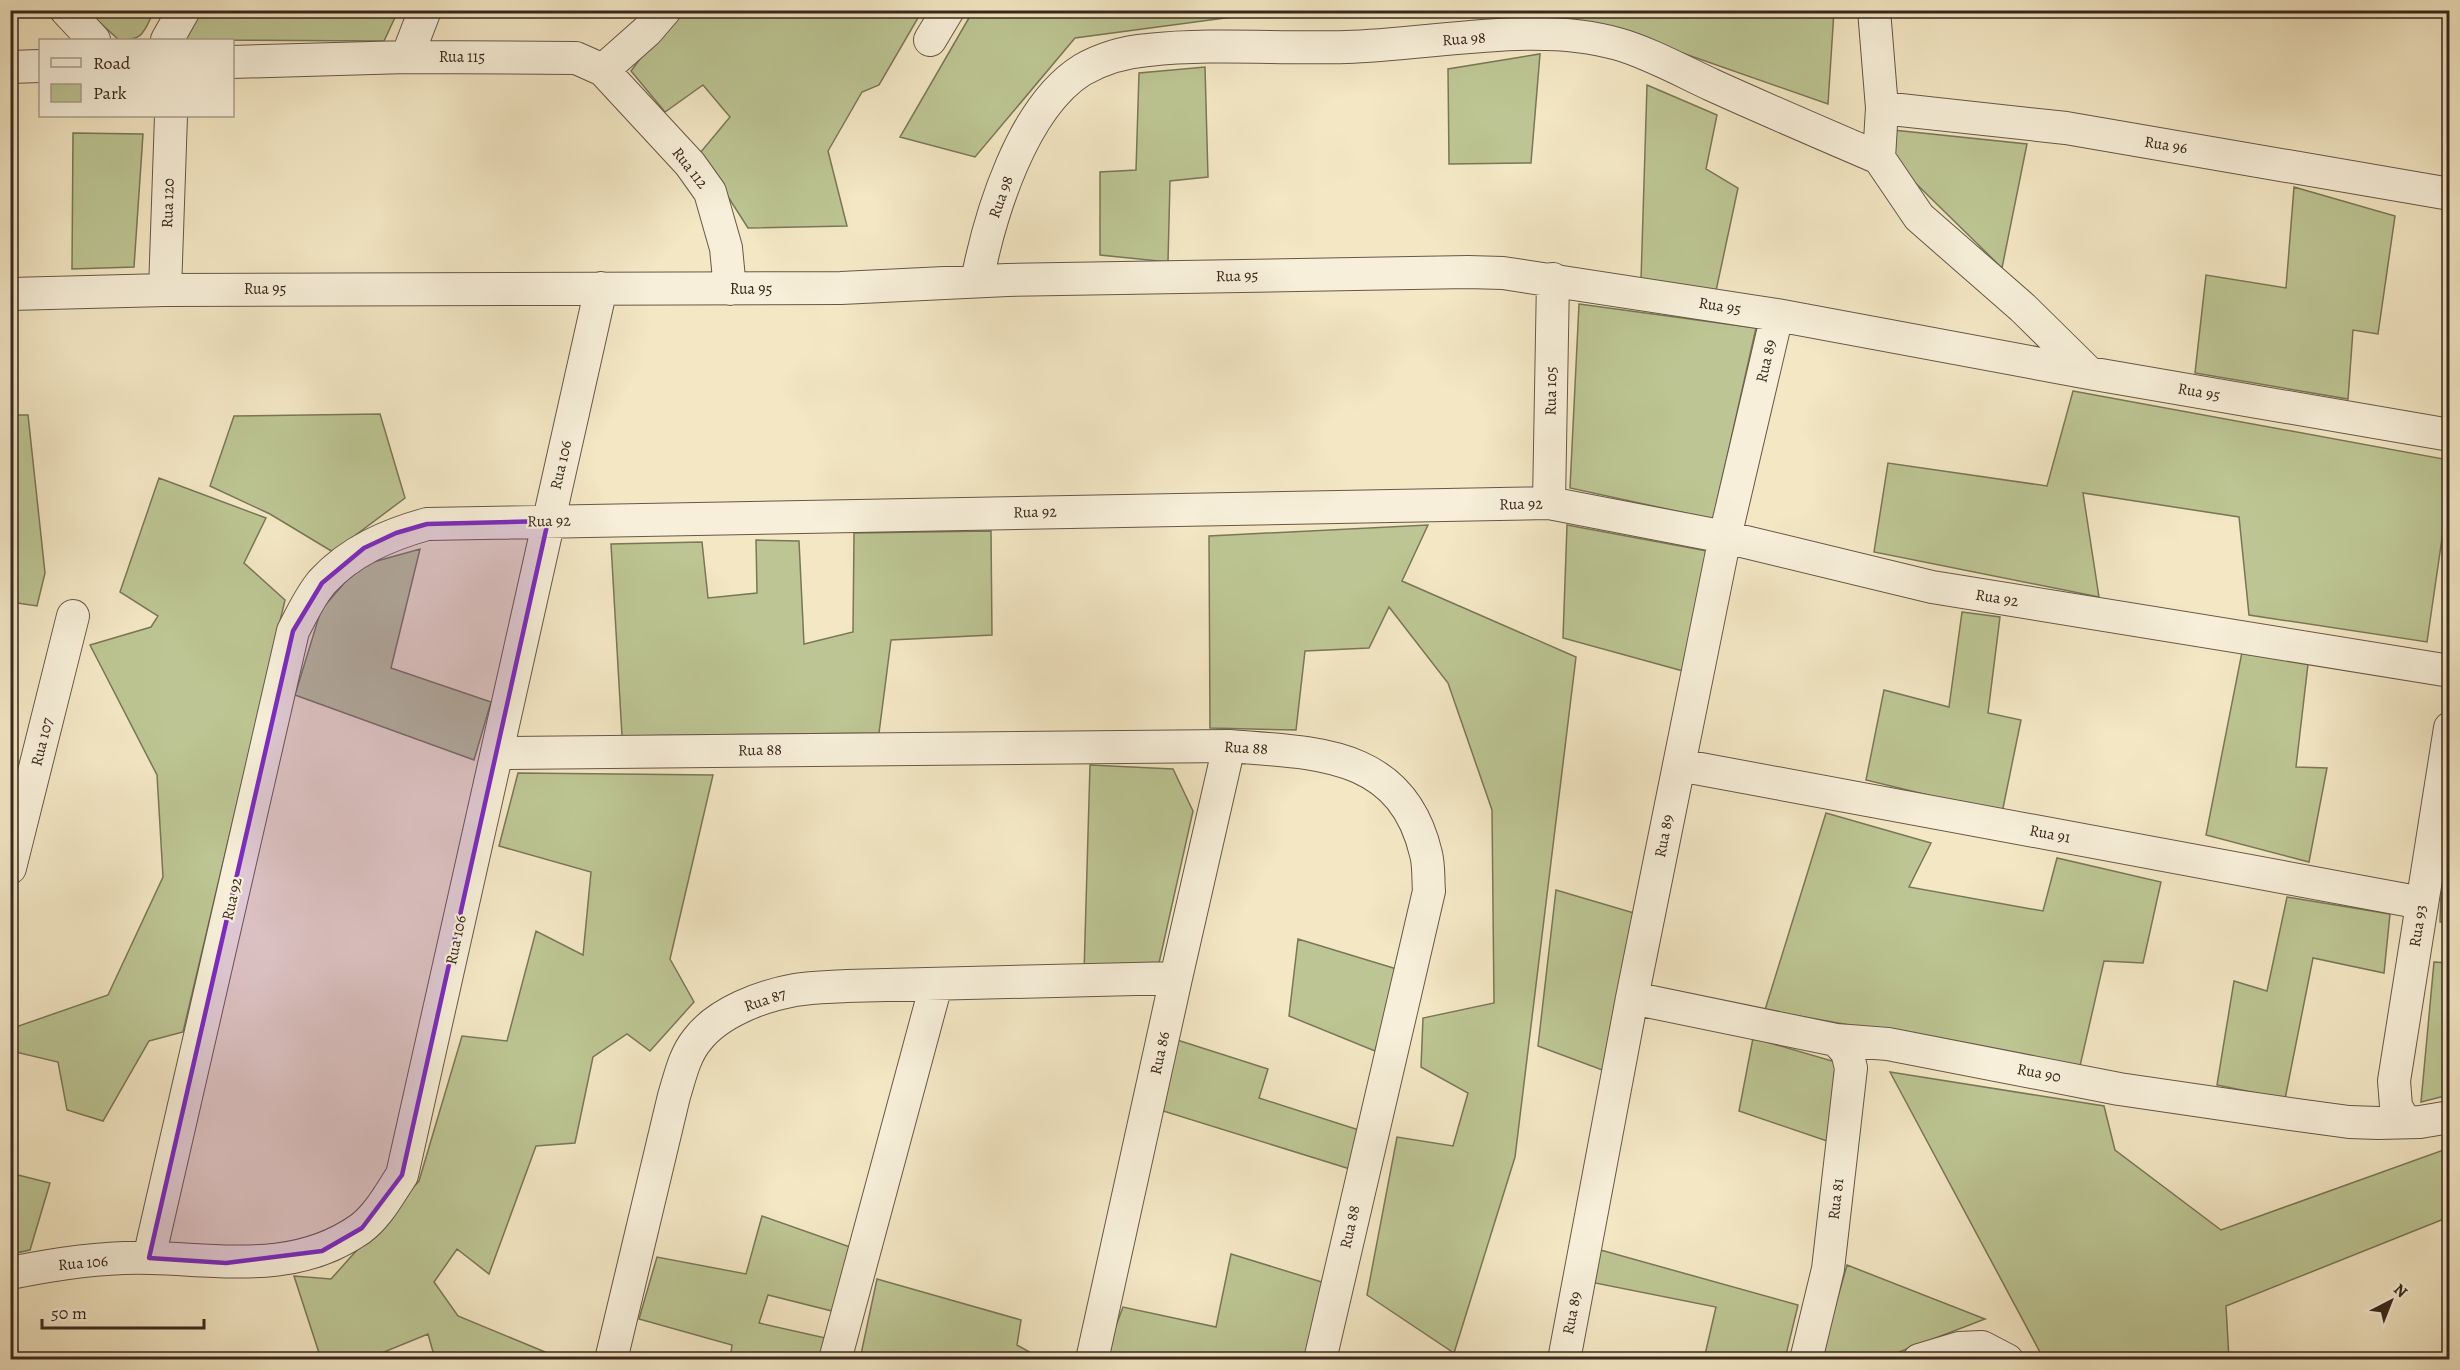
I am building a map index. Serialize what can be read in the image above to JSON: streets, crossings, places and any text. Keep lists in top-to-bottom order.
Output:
{
  "streets": {
    "street": [
      "Rua 98",
      "Rua 115",
      "Rua 96",
      "Rua 112",
      "Rua 120",
      "Rua 95",
      "Rua 89",
      "Rua 105",
      "Rua 106",
      "Rua 92",
      "Rua 107",
      "Rua 88",
      "Rua 91",
      "Rua 93",
      "Rua 87",
      "Rua 86",
      "Rua 90",
      "Rua 81"
    ]
  },
  "crossings": [
    ["Rua 98", "Rua 95"],
    ["Rua 115", "Rua 112"],
    ["Rua 112", "Rua 95"],
    ["Rua 120", "Rua 95"],
    ["Rua 95", "Rua 89"],
    ["Rua 95", "Rua 105"],
    ["Rua 95", "Rua 106"],
    ["Rua 89", "Rua 92"],
    ["Rua 89", "Rua 91"],
    ["Rua 89", "Rua 90"],
    ["Rua 105", "Rua 92"],
    ["Rua 106", "Rua 92"],
    ["Rua 106", "Rua 88"],
    ["Rua 88", "Rua 86"],
    ["Rua 91", "Rua 93"],
    ["Rua 93", "Rua 90"],
    ["Rua 87", "Rua 86"],
    ["Rua 90", "Rua 81"]
  ],
  "legend": ["Road", "Park"],
  "scale_bar": "50 m",
  "north": "top right"
}
